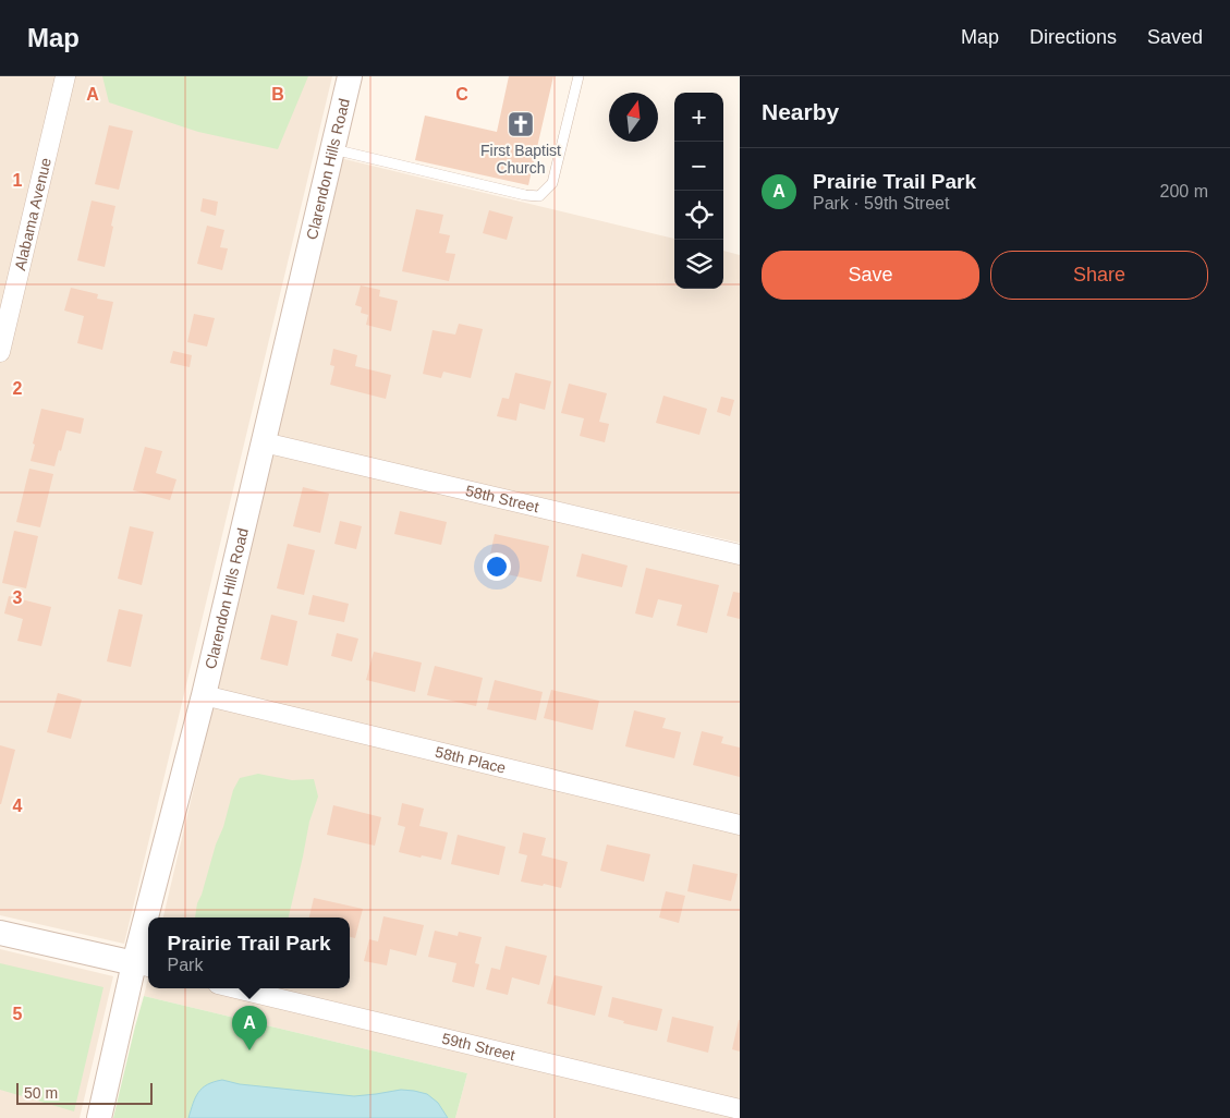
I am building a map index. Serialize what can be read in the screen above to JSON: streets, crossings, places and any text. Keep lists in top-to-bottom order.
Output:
{
  "streets": {
    "street": [
      "Clarendon Hills Road",
      "Alabama Avenue",
      "58th Street",
      "58th Place",
      "59th Street"
    ]
  },
  "crossings": [
    ["Clarendon Hills Road", "58th Street"],
    ["Clarendon Hills Road", "58th Place"]
  ],
  "places": {
    "church": ["First Baptist Church"]
  },
  "scale_bar": "50 m",
  "north": "top",
  "page": {
    "header": "Map",
    "nav": ["Map", "Directions", "Saved"],
    "heading": "Nearby",
    "map_buttons": ["+", "−"],
    "list": [
      {
        "mark": "A",
        "name": "Prairie Trail Park",
        "note": "Park · 59th Street",
        "value": "200 m"
      }
    ],
    "buttons": ["Save", "Share"],
    "popup": ["Prairie Trail Park", "Park"],
    "pins": "A",
    "scale": "50 m"
  },
  "grid": {
    "columns": ["A", "B", "C"],
    "rows": [
      "1",
      "2",
      "3",
      "4",
      "5"
    ]
  }
}
